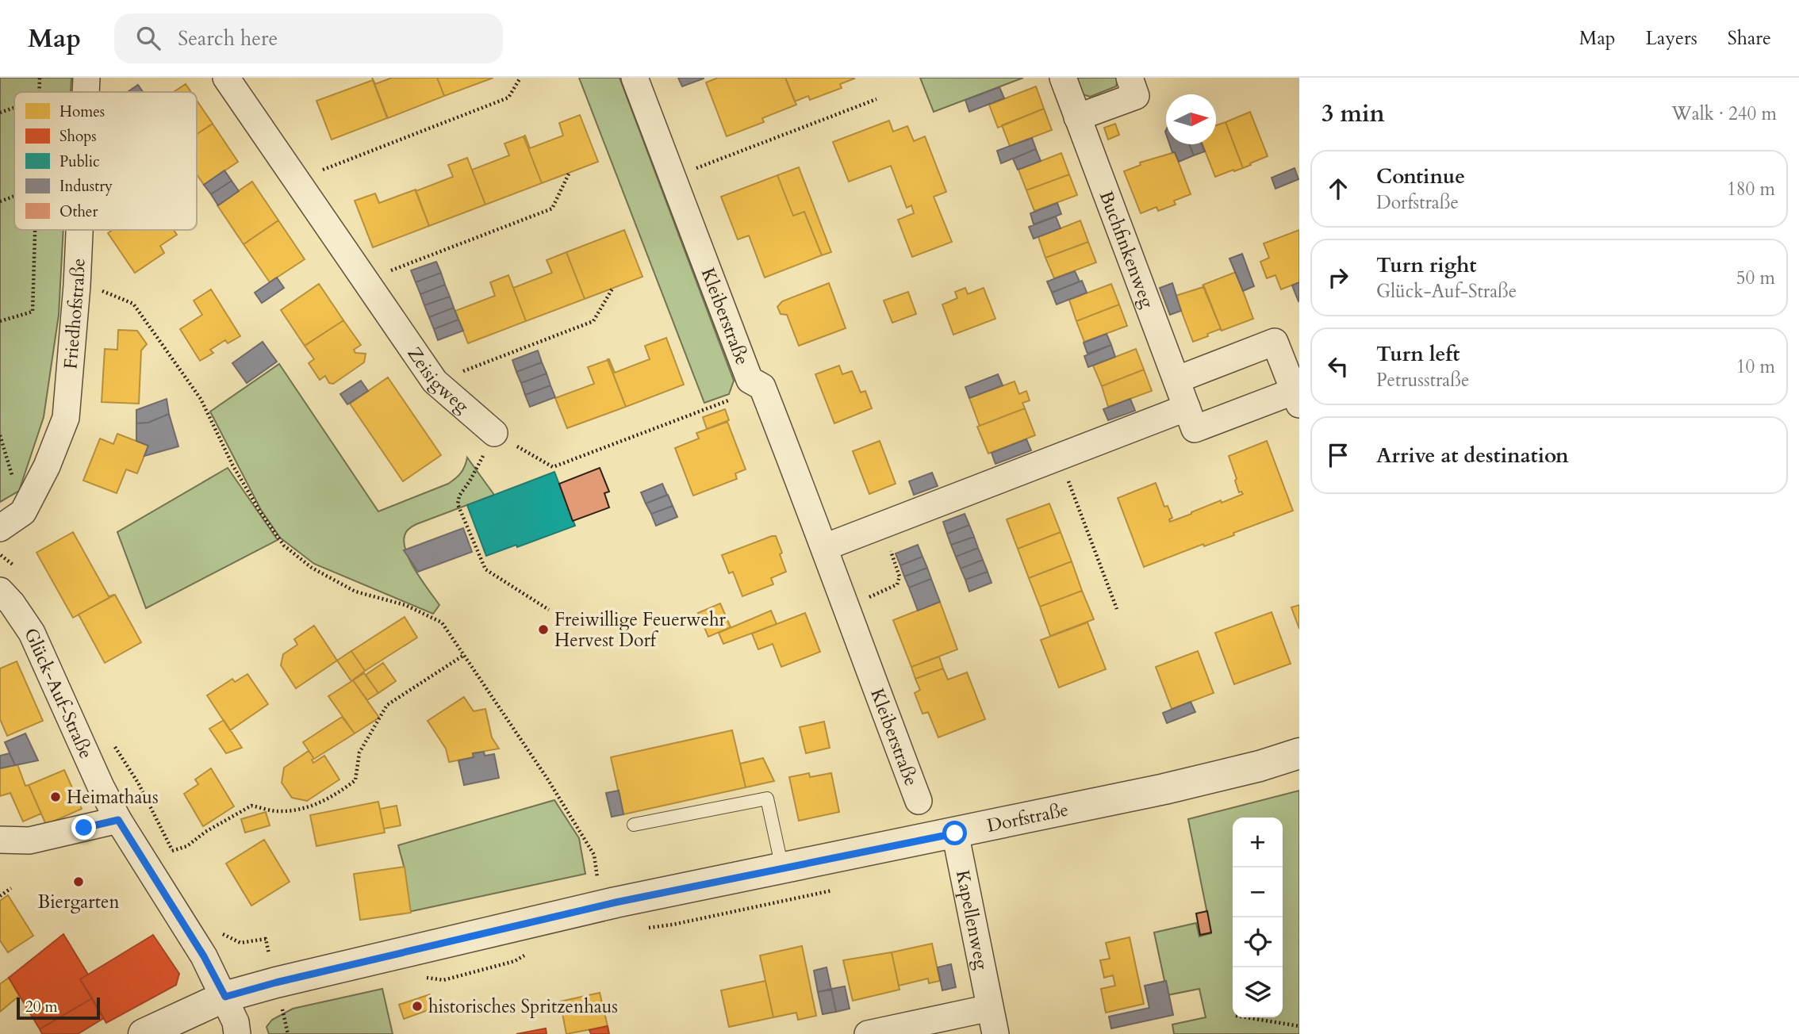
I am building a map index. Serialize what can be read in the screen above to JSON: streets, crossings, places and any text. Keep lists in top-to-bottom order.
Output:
{
  "streets": {
    "street": [
      "Buchfinkenweg",
      "Friedhofstraße",
      "Kleiberstraße",
      "Zeisigweg",
      "Glück-Auf-Straße",
      "Dorfstraße",
      "Kapellenweg"
    ]
  },
  "crossings": [
    ["Glück-Auf-Straße", "Dorfstraße"],
    ["Dorfstraße", "Kapellenweg"]
  ],
  "places": [
    "Freiwillige Feuerwehr Hervest Dorf",
    "Heimathaus",
    "Biergarten",
    "historisches Spritzenhaus"
  ],
  "legend": [
    "Homes",
    "Shops",
    "Public",
    "Industry",
    "Other"
  ],
  "scale_bar": "20 m",
  "north": "right",
  "page": {
    "header": "Map",
    "search": "Search here",
    "nav": ["Map", "Layers", "Share"],
    "heading": ["3 min", "Walk · 240 m"],
    "list": [
      ["Continue", "Dorfstraße", "180 m"],
      ["Turn right", "Glück-Auf-Straße", "50 m"],
      ["Turn left", "Petrusstraße", "10 m"],
      "Arrive at destination"
    ],
    "map_buttons": ["+", "−"],
    "scale": "20 m"
  }
}
